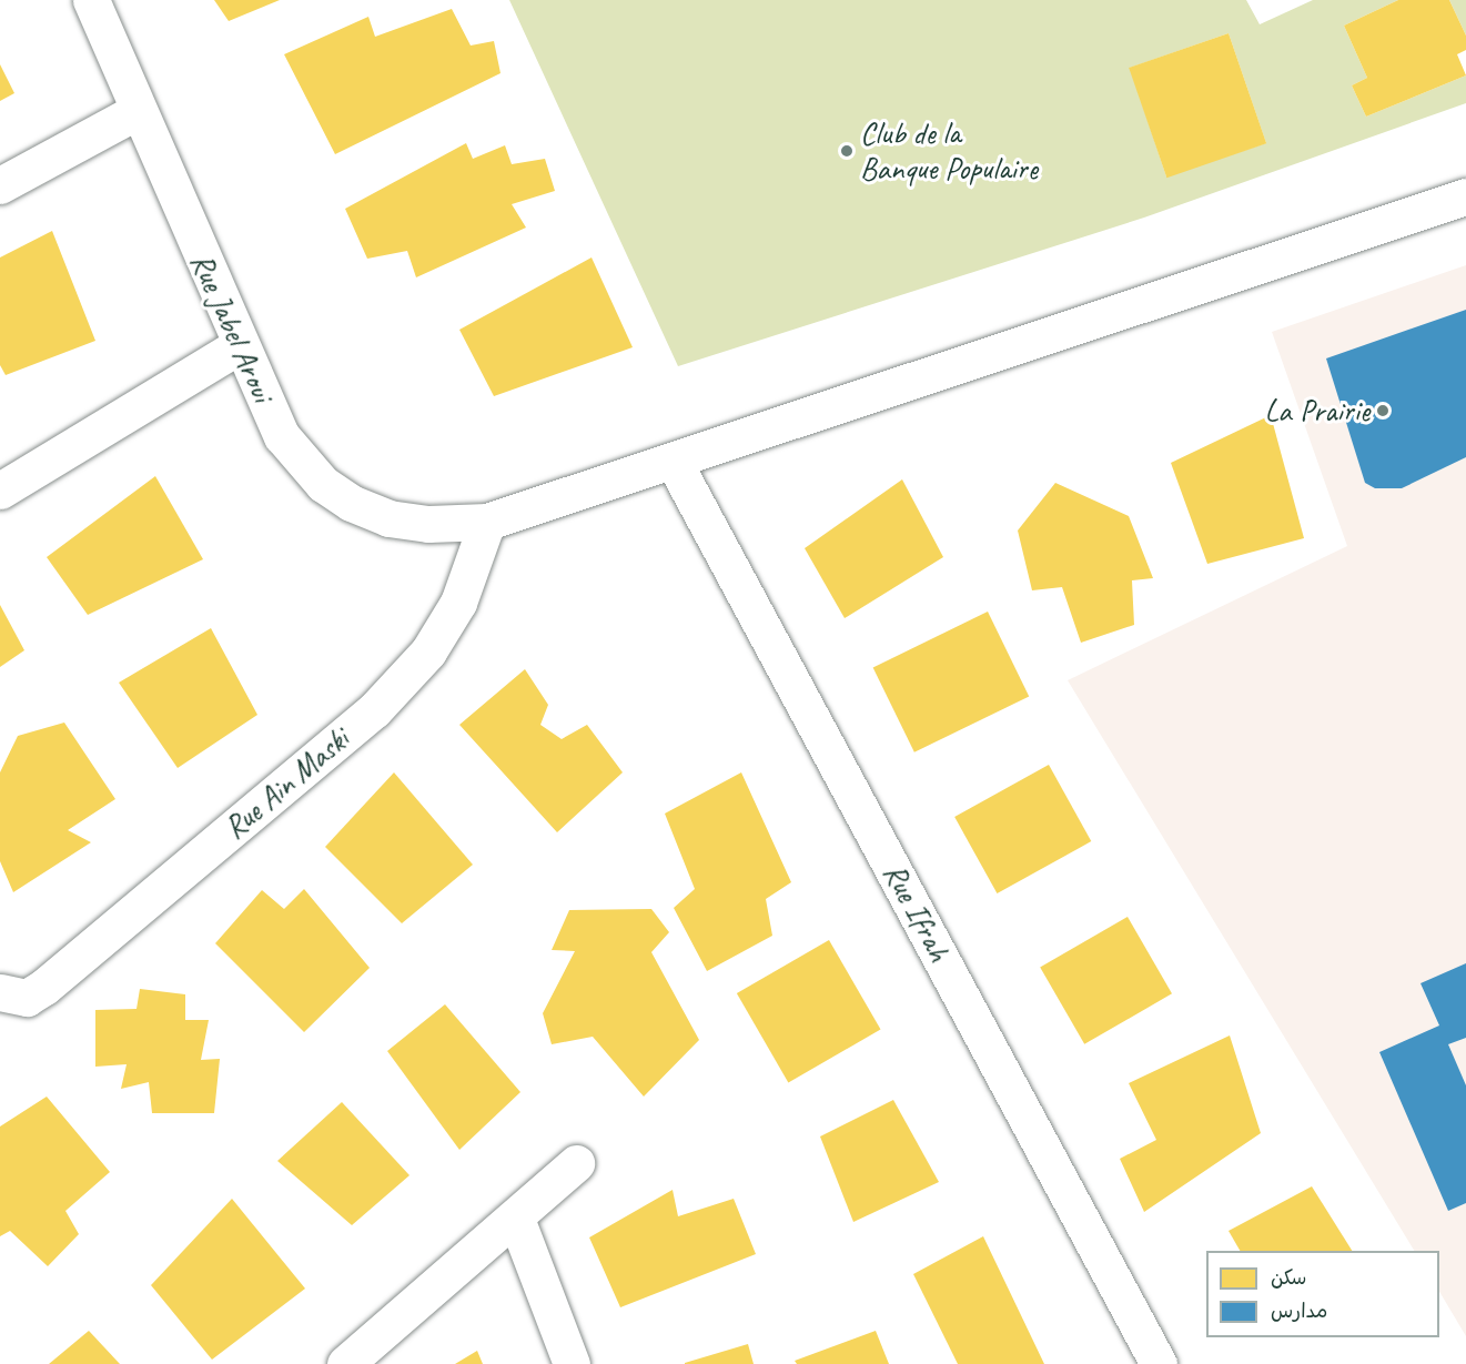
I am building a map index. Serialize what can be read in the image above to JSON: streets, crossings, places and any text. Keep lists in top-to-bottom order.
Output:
{
  "streets": {
    "street": ["Rue Jabel Aroui", "Rue Ain Maski", "Rue Ifrah"]
  },
  "crossings": [
    ["Rue Jabel Aroui", "Rue Ain Maski"],
    ["Rue Jabel Aroui", "Rue Ifrah"]
  ],
  "places": ["Club de la Banque Populaire", "La Prairie"],
  "legend": ["سكن", "مدارس"]
}
